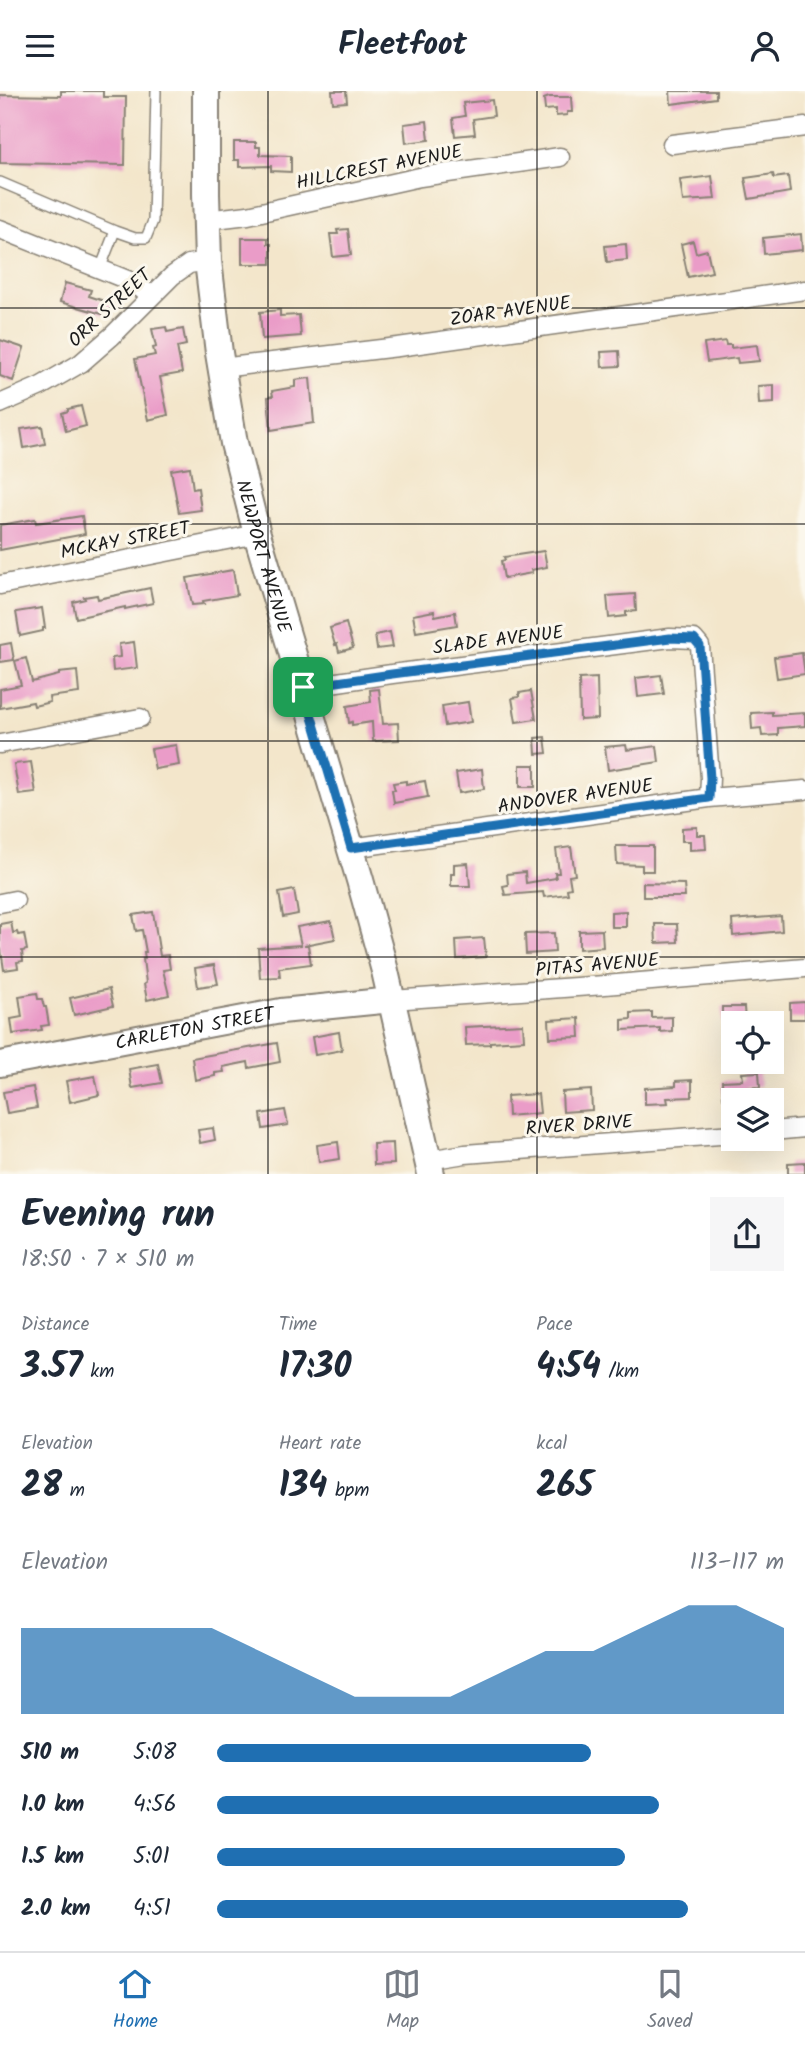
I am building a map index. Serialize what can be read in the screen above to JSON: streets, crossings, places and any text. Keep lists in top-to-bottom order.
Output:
{
  "streets": {
    "main road": ["NEWPORT AVENUE"],
    "street": [
      "HILLCREST AVENUE",
      "ORR STREET",
      "ZOAR AVENUE",
      "MCKAY STREET",
      "SLADE AVENUE",
      "ANDOVER AVENUE",
      "PITAS AVENUE",
      "CARLETON STREET",
      "RIVER DRIVE"
    ]
  },
  "crossings": [
    ["HILLCREST AVENUE", "NEWPORT AVENUE"],
    ["ORR STREET", "NEWPORT AVENUE"],
    ["ZOAR AVENUE", "NEWPORT AVENUE"],
    ["MCKAY STREET", "NEWPORT AVENUE"],
    ["NEWPORT AVENUE", "SLADE AVENUE"],
    ["NEWPORT AVENUE", "ANDOVER AVENUE"],
    ["NEWPORT AVENUE", "PITAS AVENUE"],
    ["NEWPORT AVENUE", "CARLETON STREET"],
    ["NEWPORT AVENUE", "RIVER DRIVE"],
    ["SLADE AVENUE", "ANDOVER AVENUE"],
    ["PITAS AVENUE", "CARLETON STREET"]
  ],
  "page": {
    "header": "Fleetfoot",
    "heading": ["Evening run", "18:50 · 7 × 510 m"],
    "stats": [
      ["Distance", "3.57 km"],
      ["Time", "17:30"],
      ["Pace", "4:54 /km"],
      ["Elevation", "28 m"],
      ["Heart rate", "134 bpm"],
      ["kcal", "265"]
    ],
    "chart": ["Elevation", "113–117 m"],
    "list": [
      {
        "name": "510 m",
        "note": "5:08"
      },
      {
        "name": "1.0 km",
        "note": "4:56"
      },
      {
        "name": "1.5 km",
        "note": "5:01"
      },
      {
        "name": "2.0 km",
        "note": "4:51"
      }
    ],
    "tabs": ["Home", "Map", "Saved"]
  }
}
